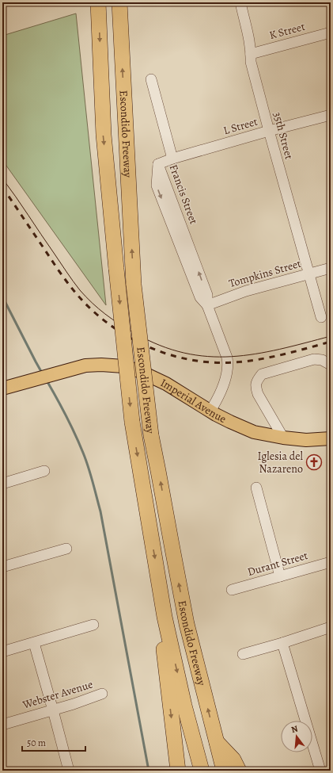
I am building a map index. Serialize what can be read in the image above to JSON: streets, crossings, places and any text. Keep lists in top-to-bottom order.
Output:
{
  "streets": {
    "highway": ["Escondido Freeway"],
    "main road": ["Imperial Avenue"],
    "street": [
      "K Street",
      "L Street",
      "35th Street",
      "Francis Street",
      "Tompkins Street",
      "Durant Street",
      "Webster Avenue"
    ]
  },
  "crossings": [
    ["K Street", "35th Street"],
    ["L Street", "35th Street"],
    ["L Street", "Francis Street"],
    ["35th Street", "Tompkins Street"],
    ["Francis Street", "Tompkins Street"],
    ["Francis Street", "Imperial Avenue"]
  ],
  "places": {
    "church": ["Iglesia del Nazareno"]
  },
  "scale_bar": "50 m",
  "north": "top"
}
